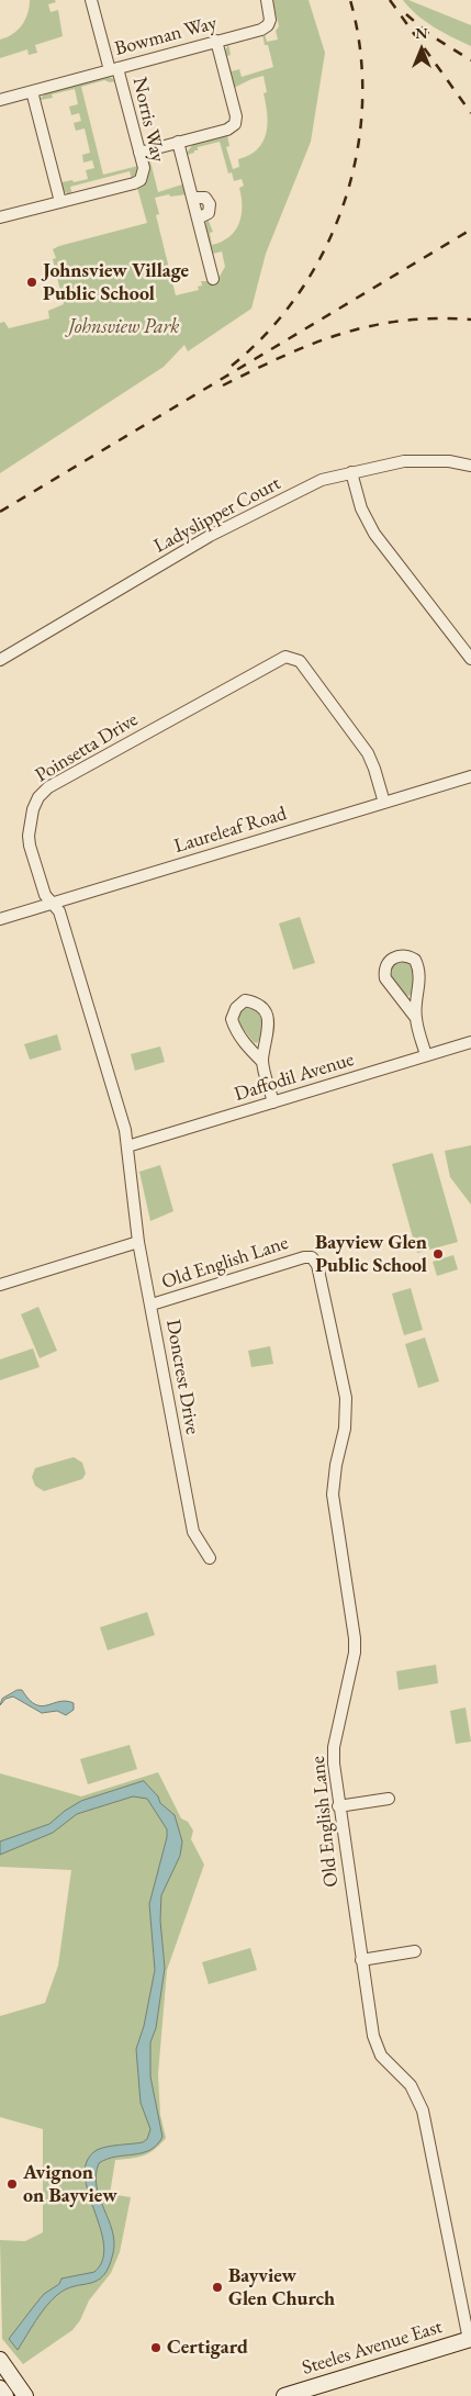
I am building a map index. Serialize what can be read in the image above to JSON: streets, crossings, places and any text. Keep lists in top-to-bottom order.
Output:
{
  "streets": {
    "main road": ["Steeles Avenue East"],
    "street": [
      "Bowman Way",
      "Norris Way",
      "Ladyslipper Court",
      "Poinsetta Drive",
      "Laureleaf Road",
      "Daffodil Avenue",
      "Old English Lane",
      "Doncrest Drive"
    ]
  },
  "crossings": [
    ["Bowman Way", "Norris Way"],
    ["Poinsetta Drive", "Laureleaf Road"],
    ["Poinsetta Drive", "Daffodil Avenue"],
    ["Poinsetta Drive", "Doncrest Drive"],
    ["Old English Lane", "Doncrest Drive"],
    ["Old English Lane", "Steeles Avenue East"]
  ],
  "parks": ["Johnsview Park"],
  "places": [
    "Johnsview Village Public School",
    "Bayview Glen Public School",
    "Avignon on Bayview",
    "Bayview Glen Church",
    "Certigard"
  ],
  "north": "top"
}
